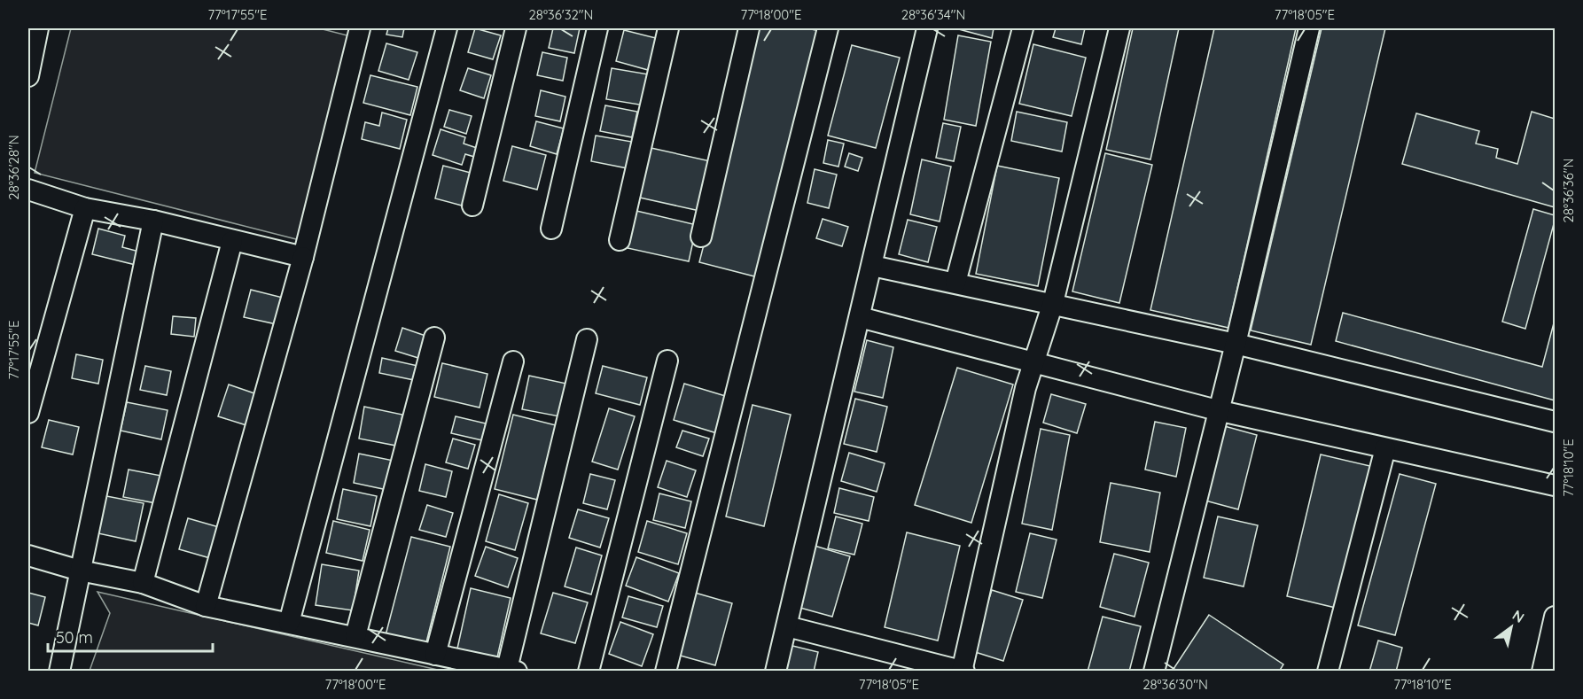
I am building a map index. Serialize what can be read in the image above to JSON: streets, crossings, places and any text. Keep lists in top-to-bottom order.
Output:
{
  "scale_bar": "50 m",
  "north": "top right",
  "coordinates": [
    "77°17'55\"E",
    "28°36'32\"N",
    "77°18'00\"E",
    "28°36'34\"N",
    "77°18'05\"E",
    "28°36'28\"N",
    "28°36'36\"N",
    "77°18'10\"E",
    "28°36'30\"N"
  ]
}
